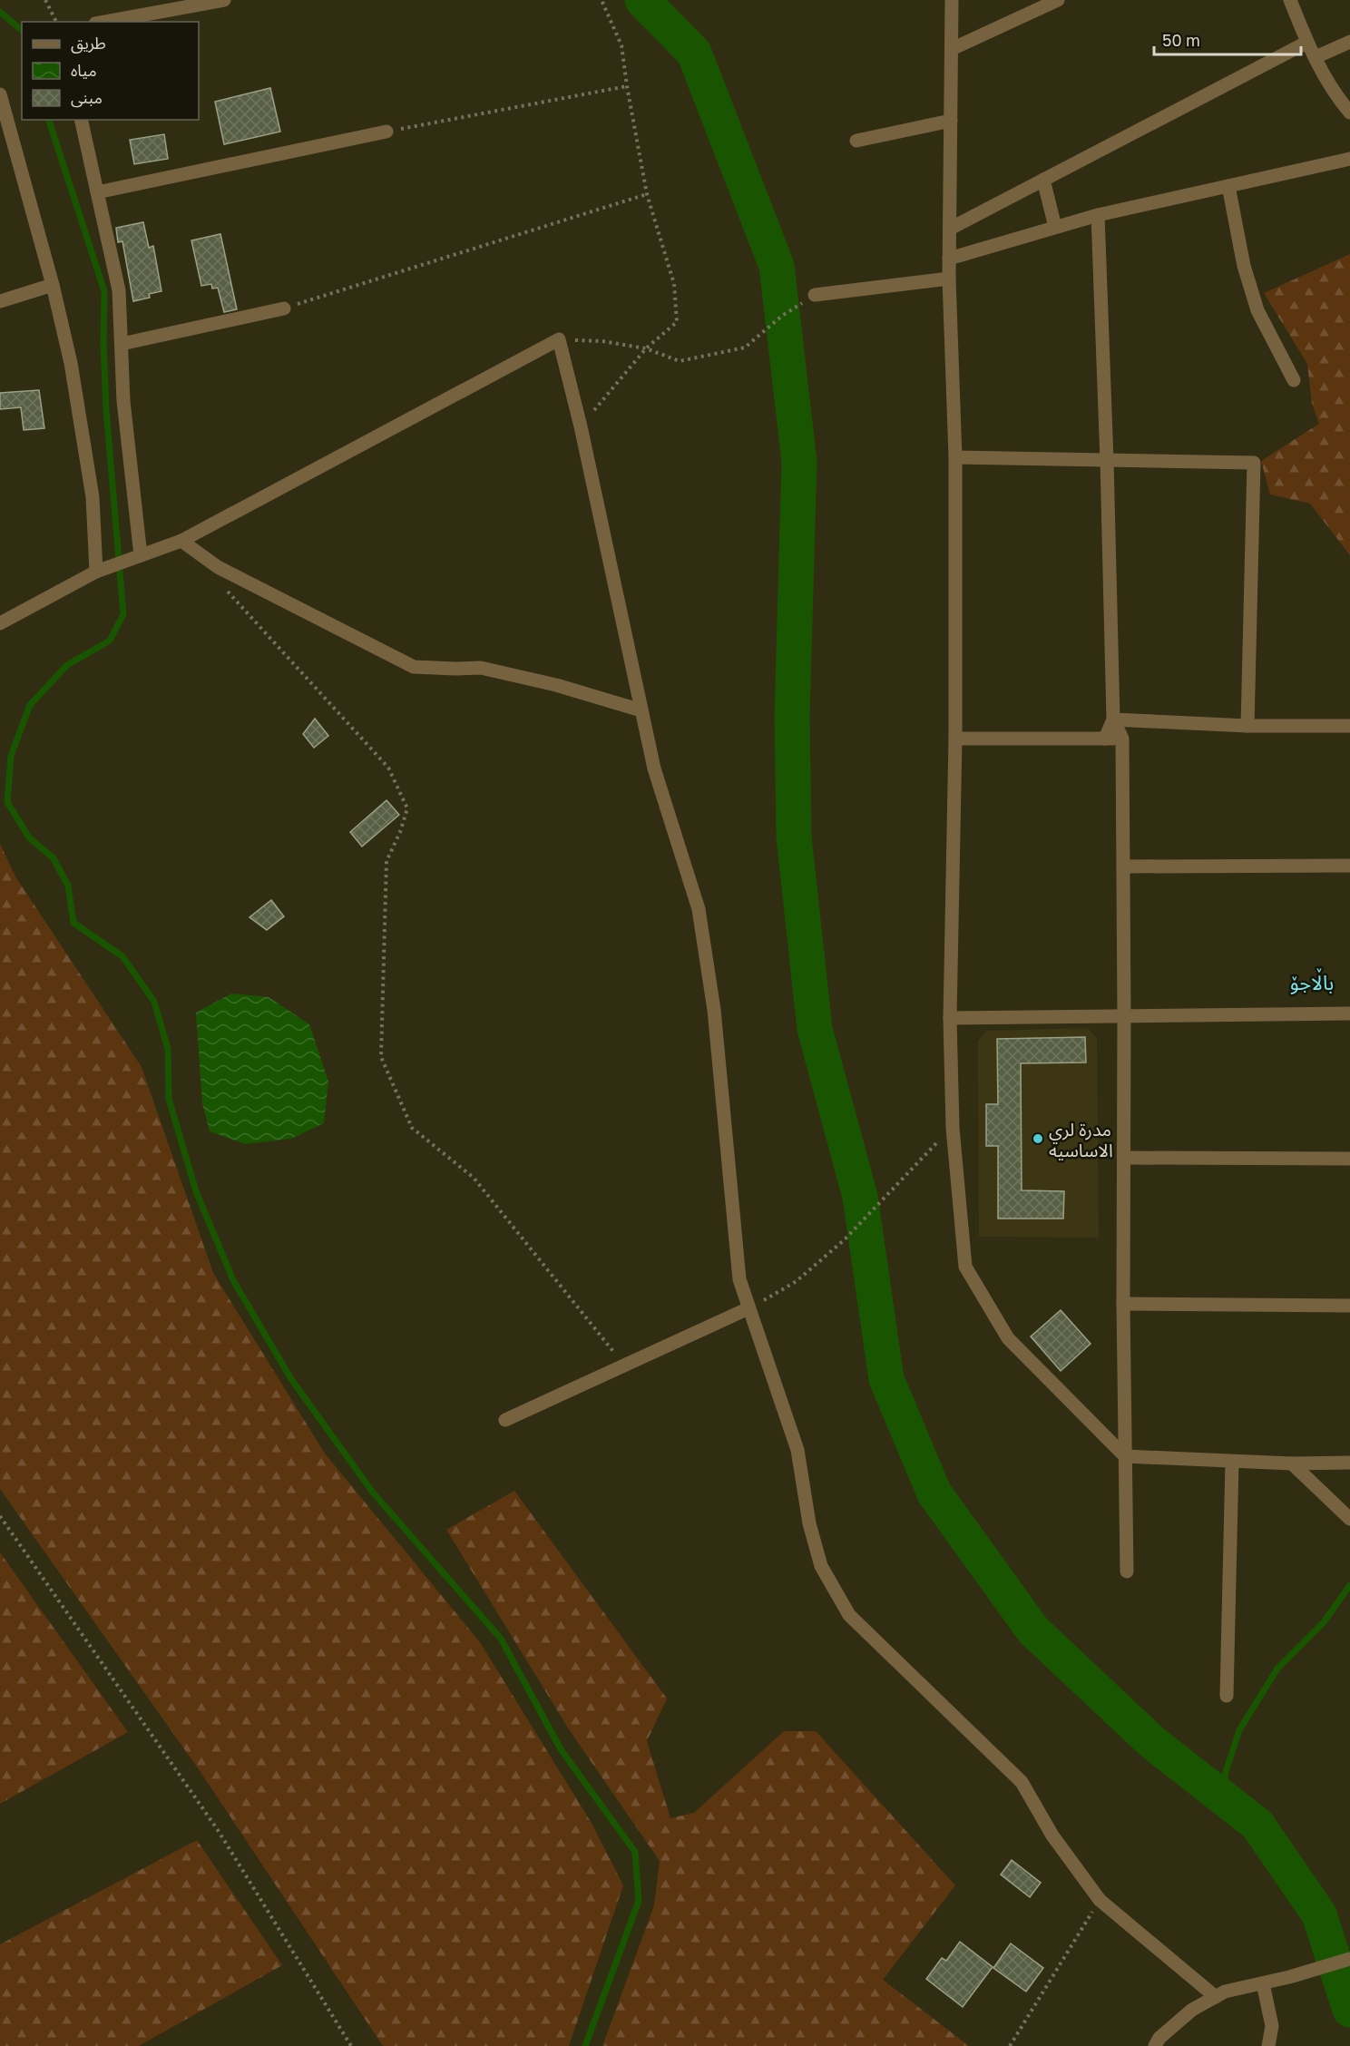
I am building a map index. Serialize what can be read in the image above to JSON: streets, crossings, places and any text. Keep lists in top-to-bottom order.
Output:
{
  "districts": ["باڵاجۆ"],
  "places": ["مدرة لري الاساسیه"],
  "legend": ["طريق", "مياه", "مبنى"],
  "scale_bar": "50 m"
}
